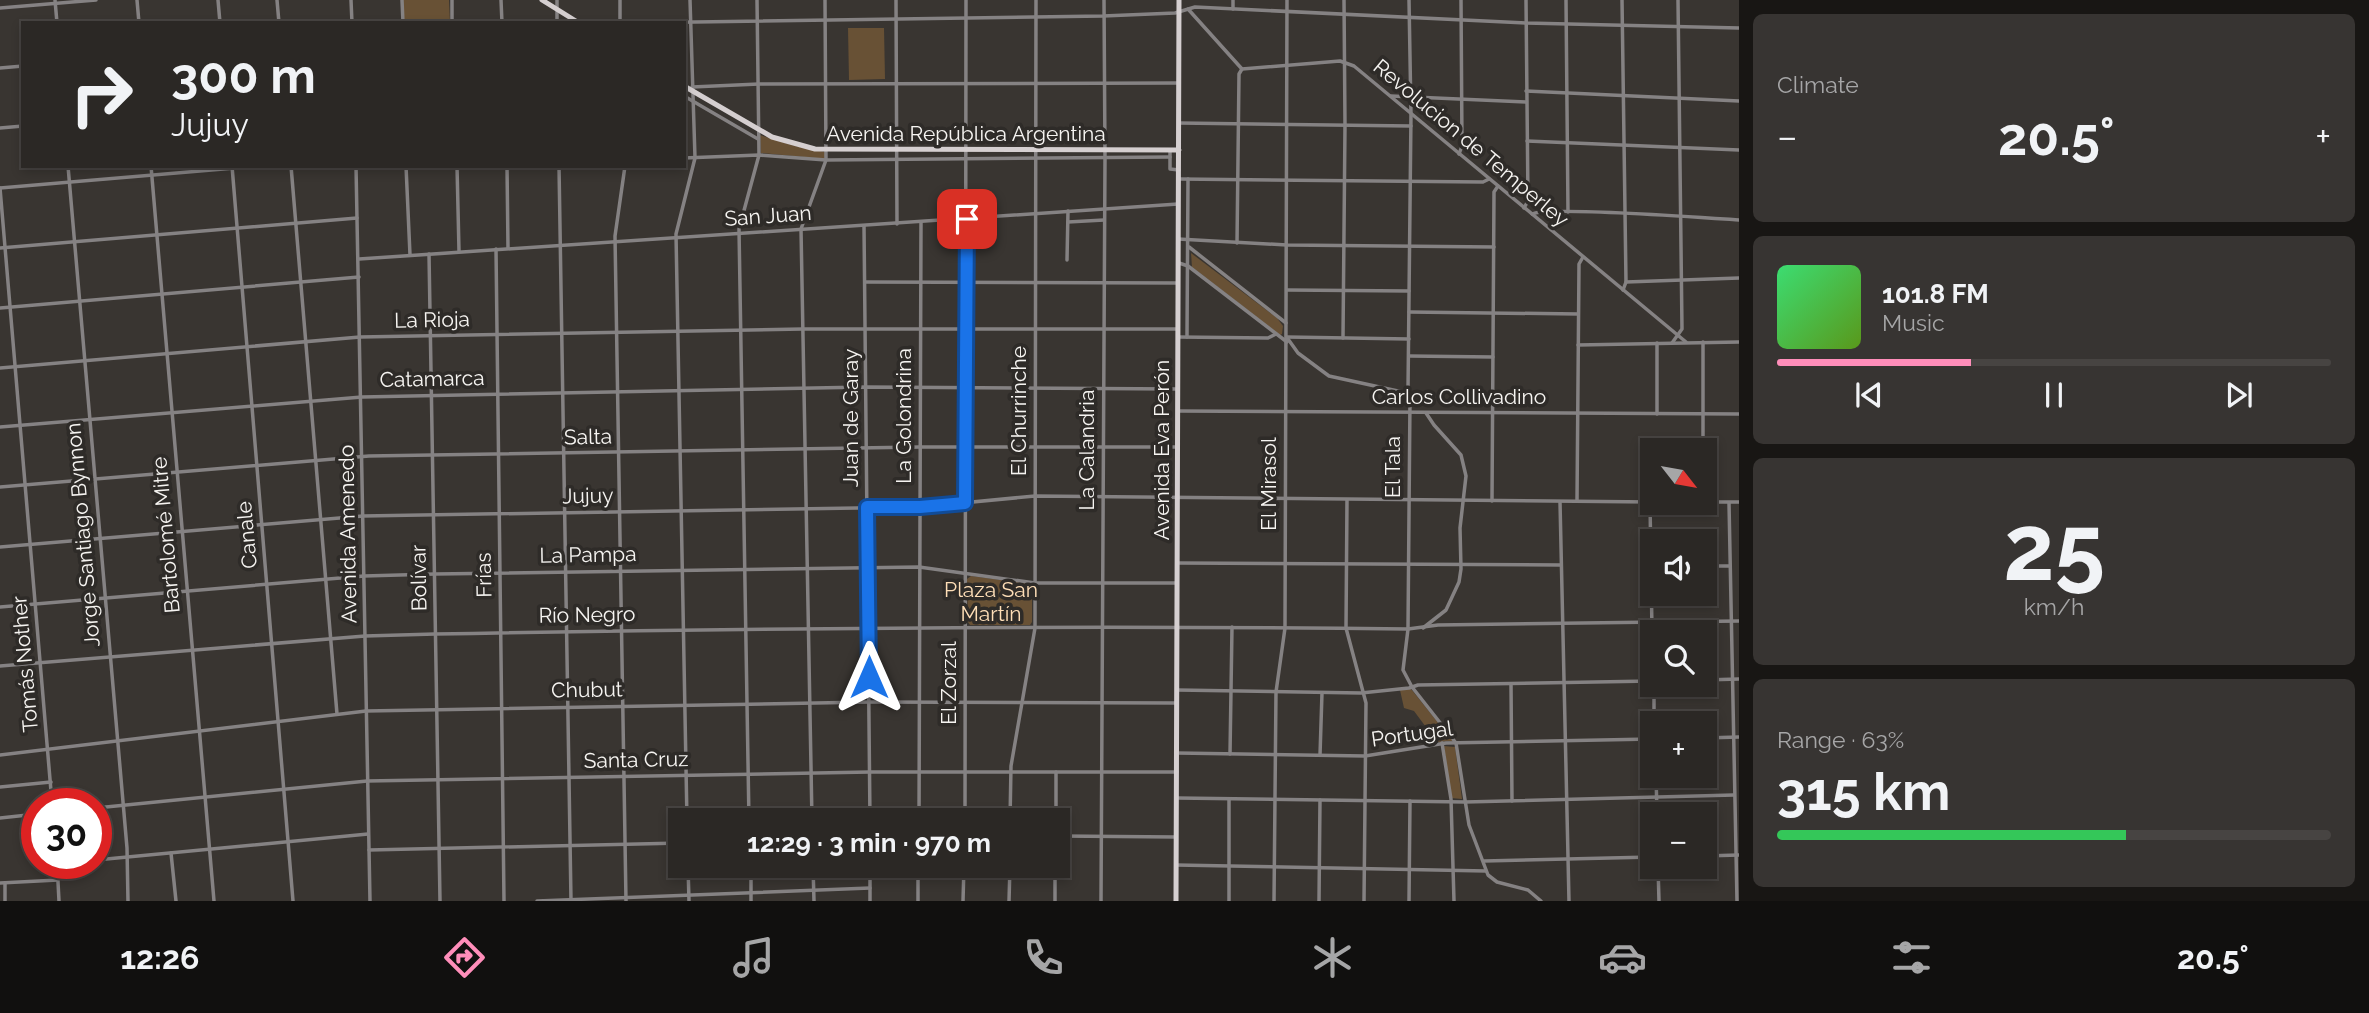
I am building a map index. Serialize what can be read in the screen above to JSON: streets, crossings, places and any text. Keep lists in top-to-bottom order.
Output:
{
  "streets": {
    "main road": ["Avenida República Argentina", "Avenida Eva Perón"],
    "street": [
      "Revolucion de Temperley",
      "San Juan",
      "La Rioja",
      "Catamarca",
      "Carlos Collivadino",
      "El Churrinche",
      "La Golondrina",
      "Juan de Garay",
      "Salta",
      "La Calandria",
      "El Tala",
      "El Mirasol",
      "Jujuy",
      "Avenida Amenedo",
      "Jorge Santiago Bynnon",
      "Bartolomé Mitre",
      "Canale",
      "La Pampa",
      "Frías",
      "Bolívar",
      "Río Negro",
      "Tomás Nother",
      "El Zorzal",
      "Chubut",
      "Portugal",
      "Santa Cruz"
    ]
  },
  "crossings": [
    ["Avenida República Argentina", "El Churrinche"],
    ["Avenida República Argentina", "La Calandria"],
    ["Avenida República Argentina", "Avenida Eva Perón"],
    ["Avenida República Argentina", "El Zorzal"],
    ["Revolucion de Temperley", "El Tala"],
    ["Revolucion de Temperley", "El Mirasol"],
    ["San Juan", "El Churrinche"],
    ["San Juan", "La Golondrina"],
    ["San Juan", "Juan de Garay"],
    ["San Juan", "La Calandria"],
    ["San Juan", "Avenida Eva Perón"],
    ["San Juan", "Avenida Amenedo"],
    ["San Juan", "Frías"],
    ["San Juan", "Bolívar"],
    ["San Juan", "El Zorzal"],
    ["La Rioja", "El Churrinche"],
    ["La Rioja", "La Golondrina"],
    ["La Rioja", "Juan de Garay"],
    ["La Rioja", "La Calandria"],
    ["La Rioja", "Avenida Eva Perón"],
    ["La Rioja", "Avenida Amenedo"],
    ["La Rioja", "Jorge Santiago Bynnon"],
    ["La Rioja", "Bartolomé Mitre"],
    ["La Rioja", "Canale"],
    ["La Rioja", "Frías"],
    ["La Rioja", "Bolívar"],
    ["La Rioja", "Tomás Nother"],
    ["La Rioja", "El Zorzal"],
    ["Catamarca", "El Churrinche"],
    ["Catamarca", "La Golondrina"],
    ["Catamarca", "Juan de Garay"],
    ["Catamarca", "La Calandria"],
    ["Catamarca", "Avenida Eva Perón"],
    ["Catamarca", "Avenida Amenedo"],
    ["Catamarca", "Jorge Santiago Bynnon"],
    ["Catamarca", "Bartolomé Mitre"],
    ["Catamarca", "Canale"],
    ["Catamarca", "Frías"],
    ["Catamarca", "Bolívar"],
    ["Catamarca", "Tomás Nother"],
    ["Catamarca", "El Zorzal"],
    ["Carlos Collivadino", "Avenida Eva Perón"],
    ["Carlos Collivadino", "El Tala"],
    ["Carlos Collivadino", "El Mirasol"],
    ["El Churrinche", "Salta"],
    ["El Churrinche", "Jujuy"],
    ["El Churrinche", "La Pampa"],
    ["El Churrinche", "Río Negro"],
    ["El Churrinche", "Chubut"],
    ["El Churrinche", "Santa Cruz"],
    ["La Golondrina", "Salta"],
    ["La Golondrina", "Jujuy"],
    ["La Golondrina", "La Pampa"],
    ["La Golondrina", "Río Negro"],
    ["La Golondrina", "Chubut"],
    ["La Golondrina", "Santa Cruz"],
    ["Juan de Garay", "Salta"],
    ["Juan de Garay", "Jujuy"],
    ["Juan de Garay", "La Pampa"],
    ["Juan de Garay", "Río Negro"],
    ["Juan de Garay", "Chubut"],
    ["Juan de Garay", "Santa Cruz"],
    ["Salta", "La Calandria"],
    ["Salta", "Avenida Eva Perón"],
    ["Salta", "Avenida Amenedo"],
    ["Salta", "Jorge Santiago Bynnon"],
    ["Salta", "Bartolomé Mitre"],
    ["Salta", "Canale"],
    ["Salta", "Frías"],
    ["Salta", "Bolívar"],
    ["Salta", "Tomás Nother"],
    ["Salta", "El Zorzal"],
    ["La Calandria", "Jujuy"],
    ["La Calandria", "La Pampa"],
    ["La Calandria", "Río Negro"],
    ["La Calandria", "Chubut"],
    ["La Calandria", "Santa Cruz"],
    ["Avenida Eva Perón", "Jujuy"],
    ["Avenida Eva Perón", "La Pampa"],
    ["Avenida Eva Perón", "Río Negro"],
    ["Avenida Eva Perón", "Chubut"],
    ["Avenida Eva Perón", "Portugal"],
    ["Avenida Eva Perón", "Santa Cruz"],
    ["El Tala", "Jujuy"],
    ["El Tala", "Río Negro"],
    ["El Tala", "Portugal"],
    ["El Mirasol", "Jujuy"],
    ["El Mirasol", "Río Negro"],
    ["El Mirasol", "Portugal"],
    ["Jujuy", "Avenida Amenedo"],
    ["Jujuy", "Jorge Santiago Bynnon"],
    ["Jujuy", "Bartolomé Mitre"],
    ["Jujuy", "Canale"],
    ["Jujuy", "Frías"],
    ["Jujuy", "Bolívar"],
    ["Jujuy", "Tomás Nother"],
    ["Jujuy", "El Zorzal"],
    ["Avenida Amenedo", "La Pampa"],
    ["Avenida Amenedo", "Río Negro"],
    ["Avenida Amenedo", "Chubut"],
    ["Avenida Amenedo", "Santa Cruz"],
    ["Jorge Santiago Bynnon", "La Pampa"],
    ["Jorge Santiago Bynnon", "Río Negro"],
    ["Jorge Santiago Bynnon", "Chubut"],
    ["Jorge Santiago Bynnon", "Santa Cruz"],
    ["Bartolomé Mitre", "La Pampa"],
    ["Bartolomé Mitre", "Río Negro"],
    ["Bartolomé Mitre", "Chubut"],
    ["Bartolomé Mitre", "Santa Cruz"],
    ["Canale", "La Pampa"],
    ["Canale", "Río Negro"],
    ["Canale", "Chubut"],
    ["Canale", "Santa Cruz"],
    ["La Pampa", "Frías"],
    ["La Pampa", "Bolívar"],
    ["La Pampa", "Tomás Nother"],
    ["La Pampa", "El Zorzal"],
    ["Frías", "Río Negro"],
    ["Frías", "Chubut"],
    ["Frías", "Santa Cruz"],
    ["Bolívar", "Río Negro"],
    ["Bolívar", "Chubut"],
    ["Bolívar", "Santa Cruz"],
    ["Río Negro", "Tomás Nother"],
    ["Río Negro", "El Zorzal"],
    ["Tomás Nother", "Chubut"],
    ["El Zorzal", "Chubut"],
    ["El Zorzal", "Santa Cruz"]
  ],
  "parks": ["Plaza San Martín"],
  "north": "bottom right",
  "page": {
    "tile": [
      "Climate",
      ["25", "km/h"],
      ["Range · 63%", "315 km"]
    ],
    "turn": ["300 m", "Jujuy"],
    "heat": ["−", "20.5°", "+"],
    "song": ["101.8 FM", "Music"],
    "map_buttons": ["+", "−"],
    "limit": "30",
    "trip": "12:29 · 3 min · 970 m",
    "tabs": ["12:26", "20.5°"]
  }
}
